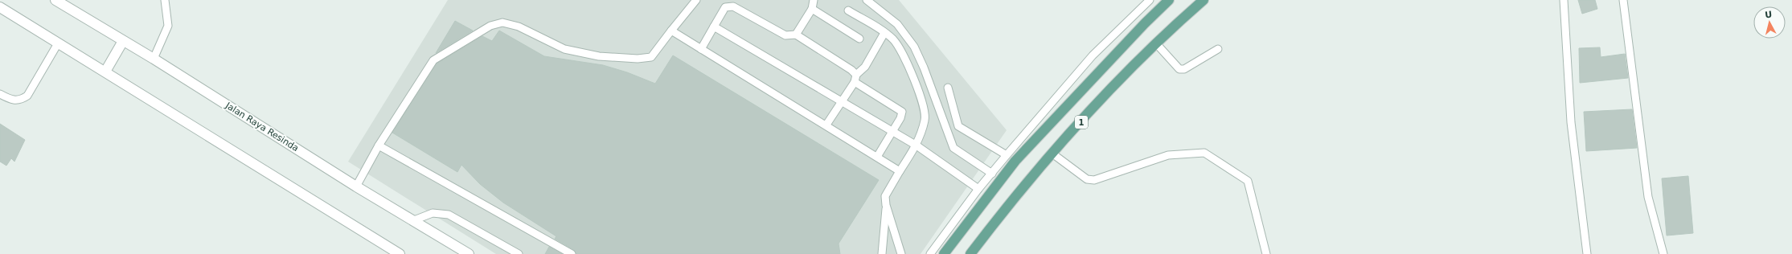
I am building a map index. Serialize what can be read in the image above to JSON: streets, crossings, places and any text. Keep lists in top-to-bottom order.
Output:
{
  "streets": {
    "main road": ["1"],
    "street": ["Jalan Raya Resinda"]
  },
  "north": "top"
}
